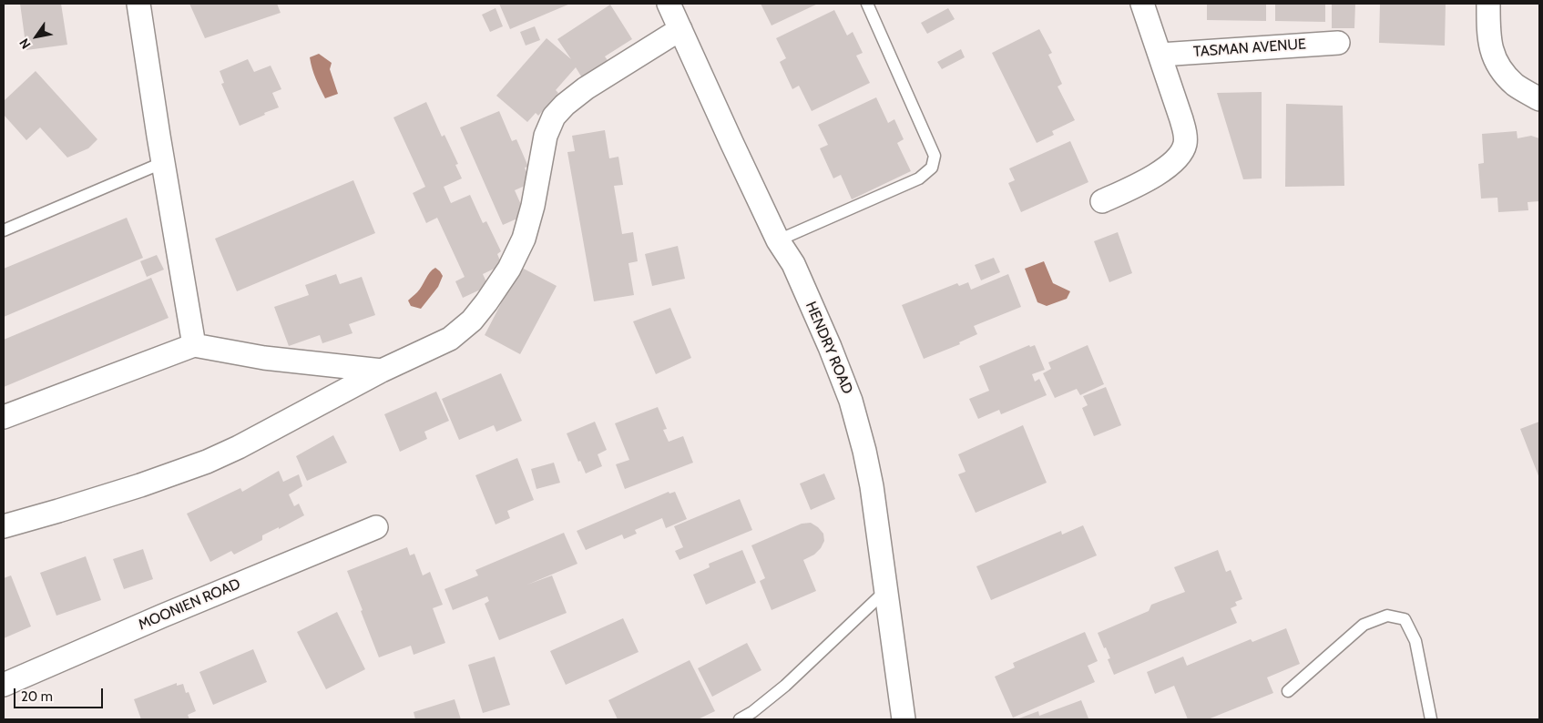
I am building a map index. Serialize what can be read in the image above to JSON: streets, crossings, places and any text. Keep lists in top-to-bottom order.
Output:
{
  "streets": {
    "street": ["TASMAN AVENUE", "HENDRY ROAD", "MOONIEN ROAD"]
  },
  "scale_bar": "20 m",
  "north": "bottom left"
}
